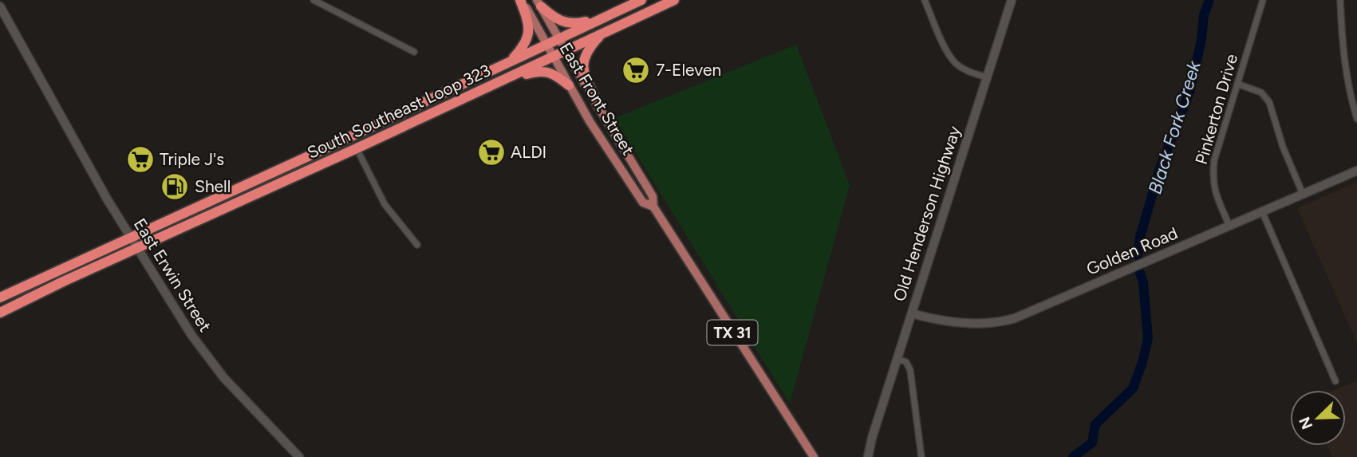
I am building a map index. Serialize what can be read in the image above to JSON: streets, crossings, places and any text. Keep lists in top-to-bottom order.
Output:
{
  "streets": {
    "highway": ["South Southeast Loop 323"],
    "main road": [
      "East Front Street",
      "Old Henderson Highway",
      "Golden Road",
      "East Erwin Street",
      "TX 31"
    ],
    "street": ["Pinkerton Drive"]
  },
  "crossings": [
    ["East Front Street", "South Southeast Loop 323"],
    ["Pinkerton Drive", "Golden Road"],
    ["South Southeast Loop 323", "East Erwin Street"],
    ["Old Henderson Highway", "Golden Road"]
  ],
  "water": ["Black Fork Creek"],
  "places": {
    "supermarket": ["7-Eleven", "ALDI", "Triple J's"],
    "fuel station": ["Shell"]
  },
  "north": "bottom left"
}
